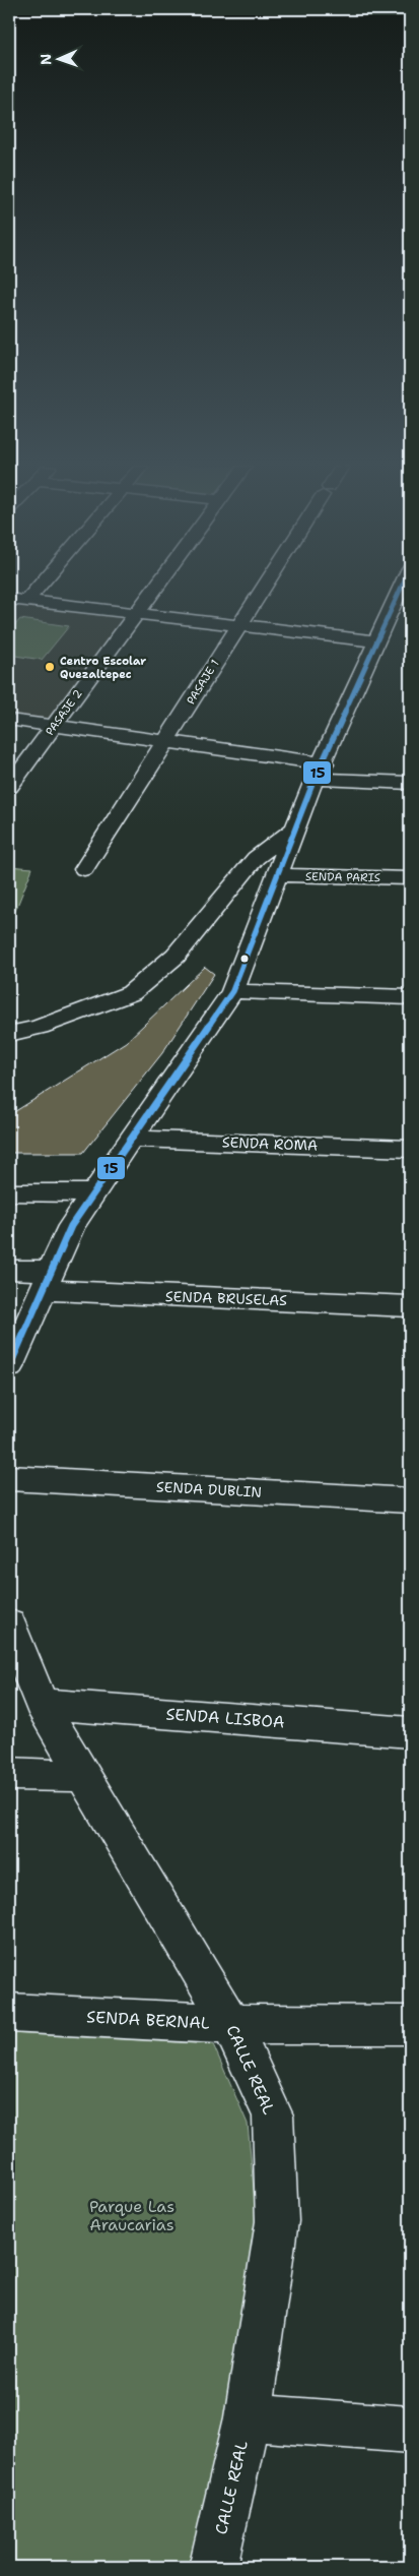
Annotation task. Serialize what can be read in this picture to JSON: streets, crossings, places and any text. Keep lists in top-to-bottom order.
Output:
{
  "streets": {
    "street": [
      "PASAJE 1",
      "PASAJE 2",
      "SENDA PARIS",
      "SENDA ROMA",
      "SENDA BRUSELAS",
      "SENDA DUBLIN",
      "SENDA LISBOA",
      "SENDA BERNAL",
      "CALLE REAL"
    ]
  },
  "crossings": [
    ["SENDA LISBOA", "CALLE REAL"],
    ["SENDA BERNAL", "CALLE REAL"]
  ],
  "parks": ["Parque Las Araucarias"],
  "places": ["Centro Escolar Quezaltepec"],
  "lines": ["transit line 15"],
  "north": "left"
}
